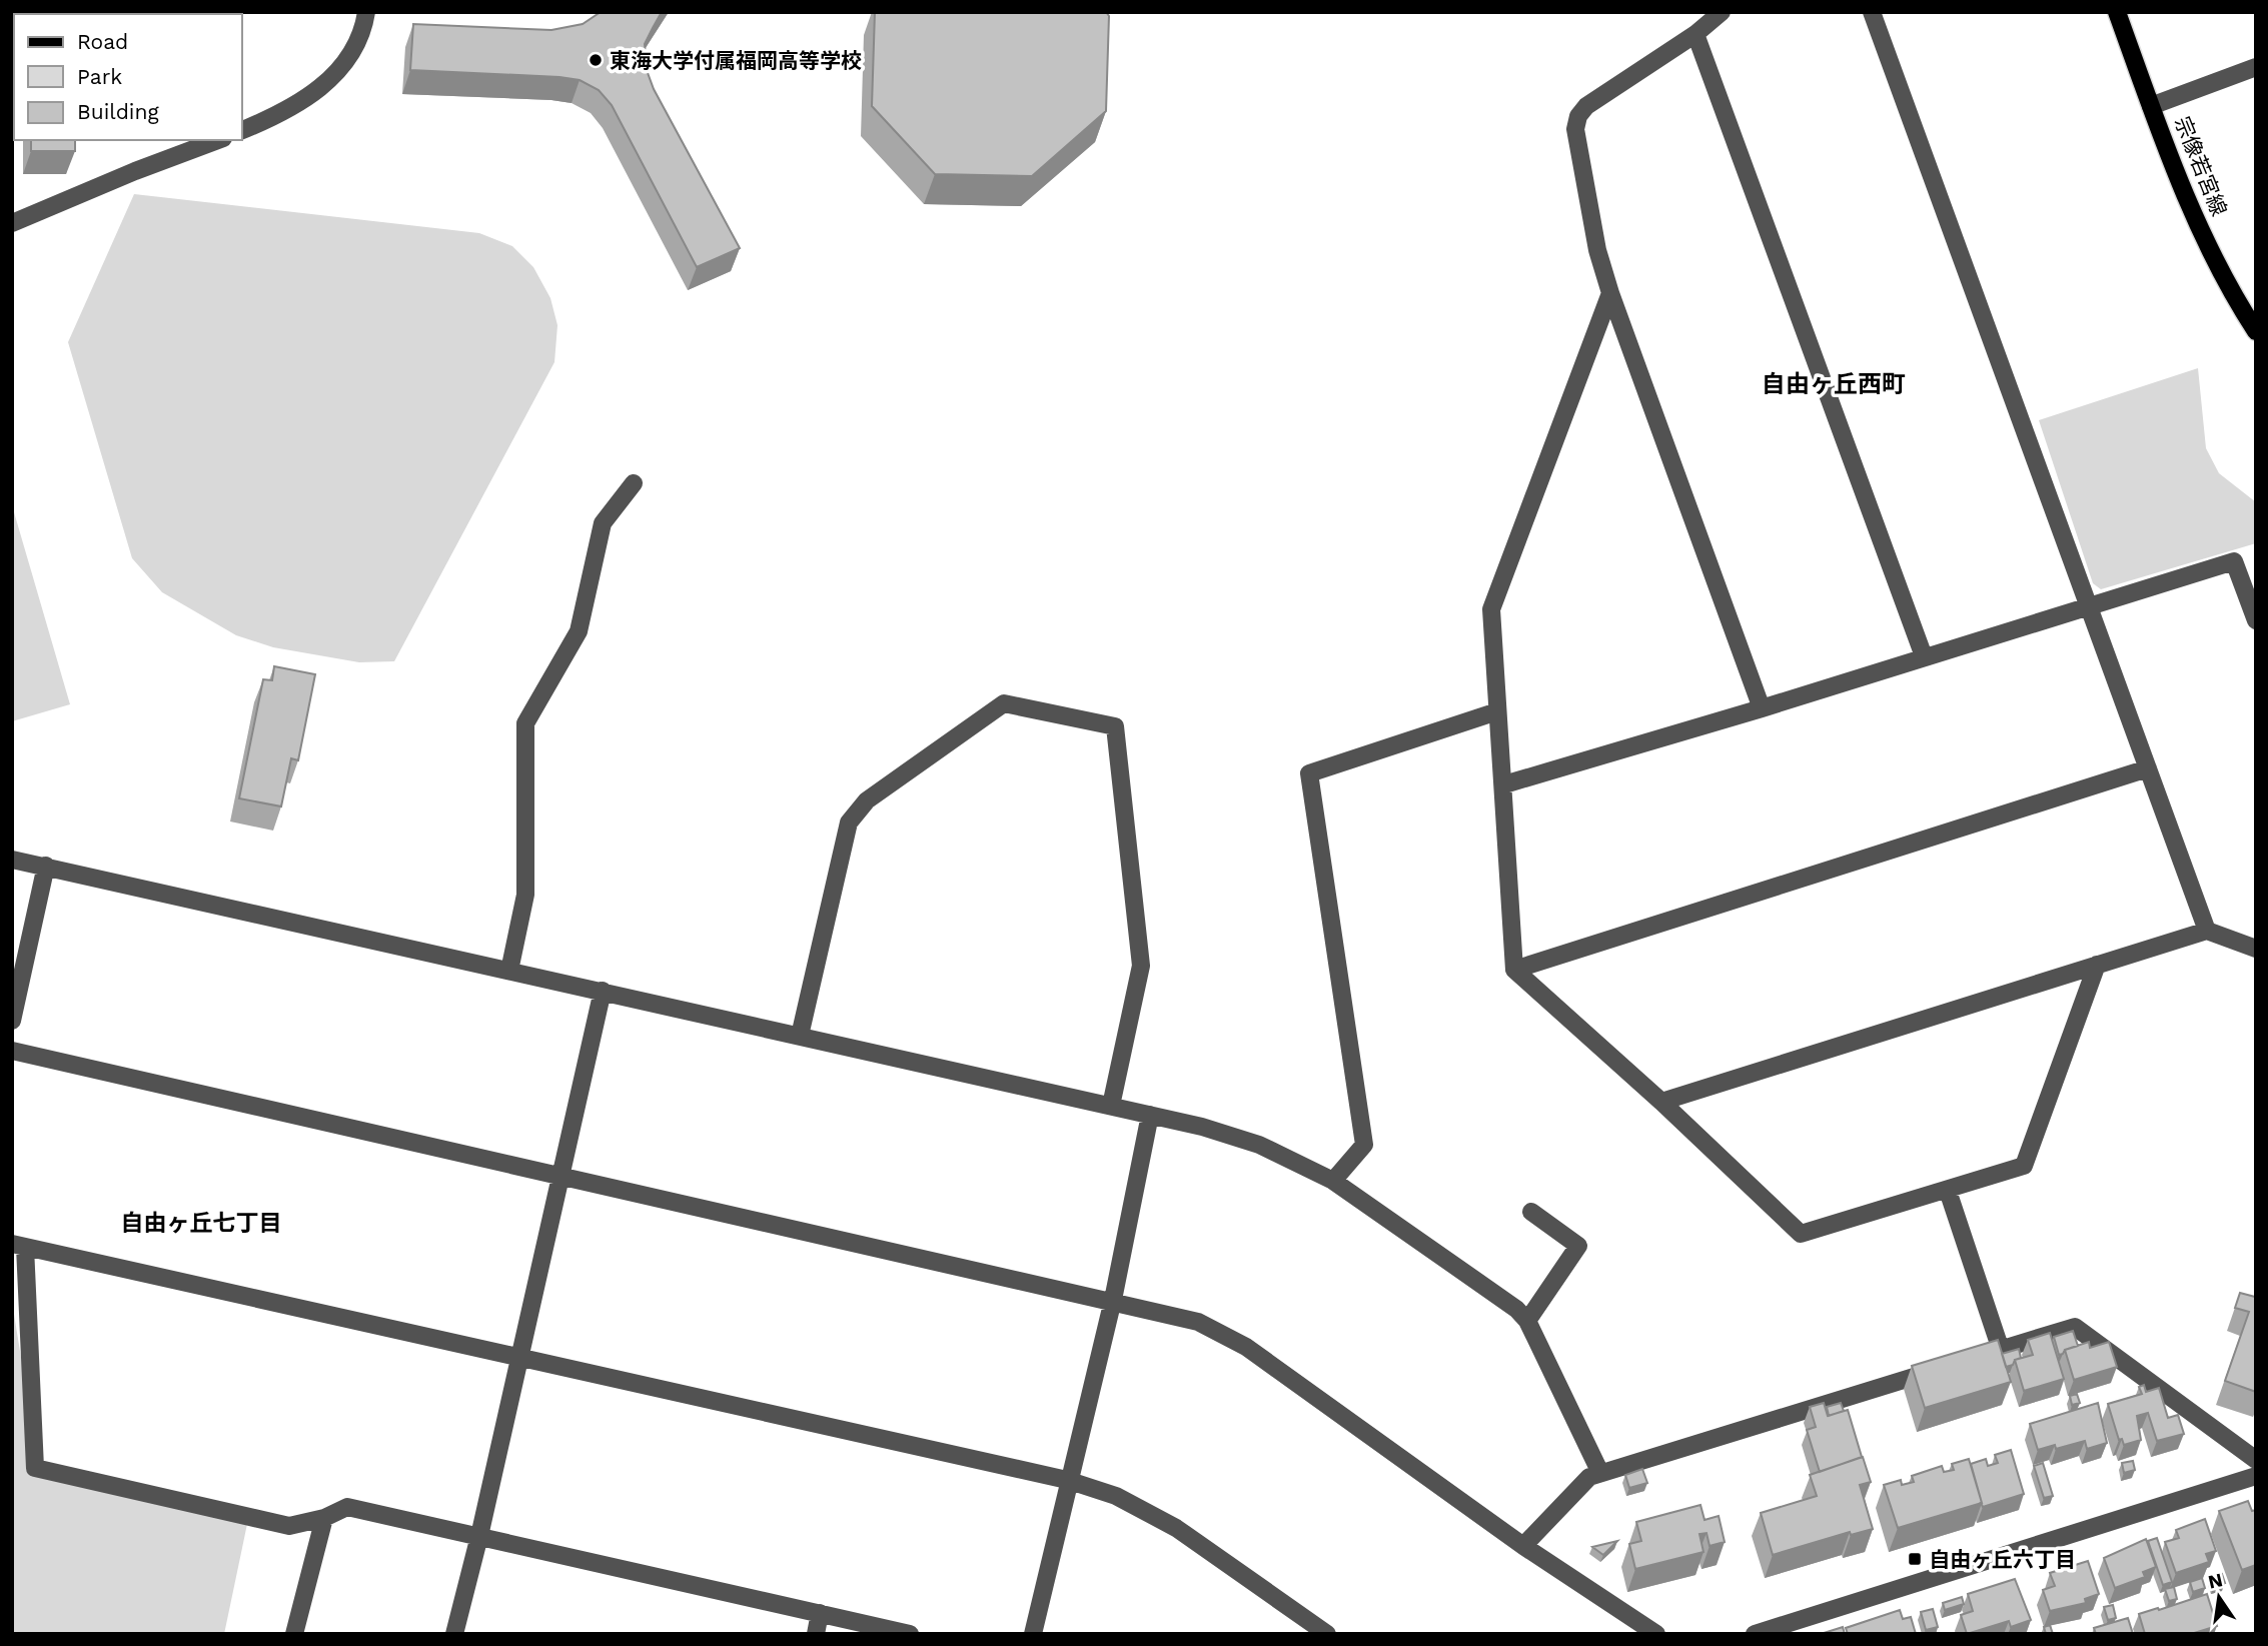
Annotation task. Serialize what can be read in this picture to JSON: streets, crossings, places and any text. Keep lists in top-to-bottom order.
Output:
{
  "streets": {
    "main road": ["宗像若宮線"]
  },
  "districts": ["自由ヶ丘西町", "自由ヶ丘七丁目"],
  "places": {
    "other": ["東海大学付属福岡高等学校"],
    "transit": ["自由ヶ丘六丁目"]
  },
  "legend": ["Road", "Park", "Building"],
  "north": "top"
}
